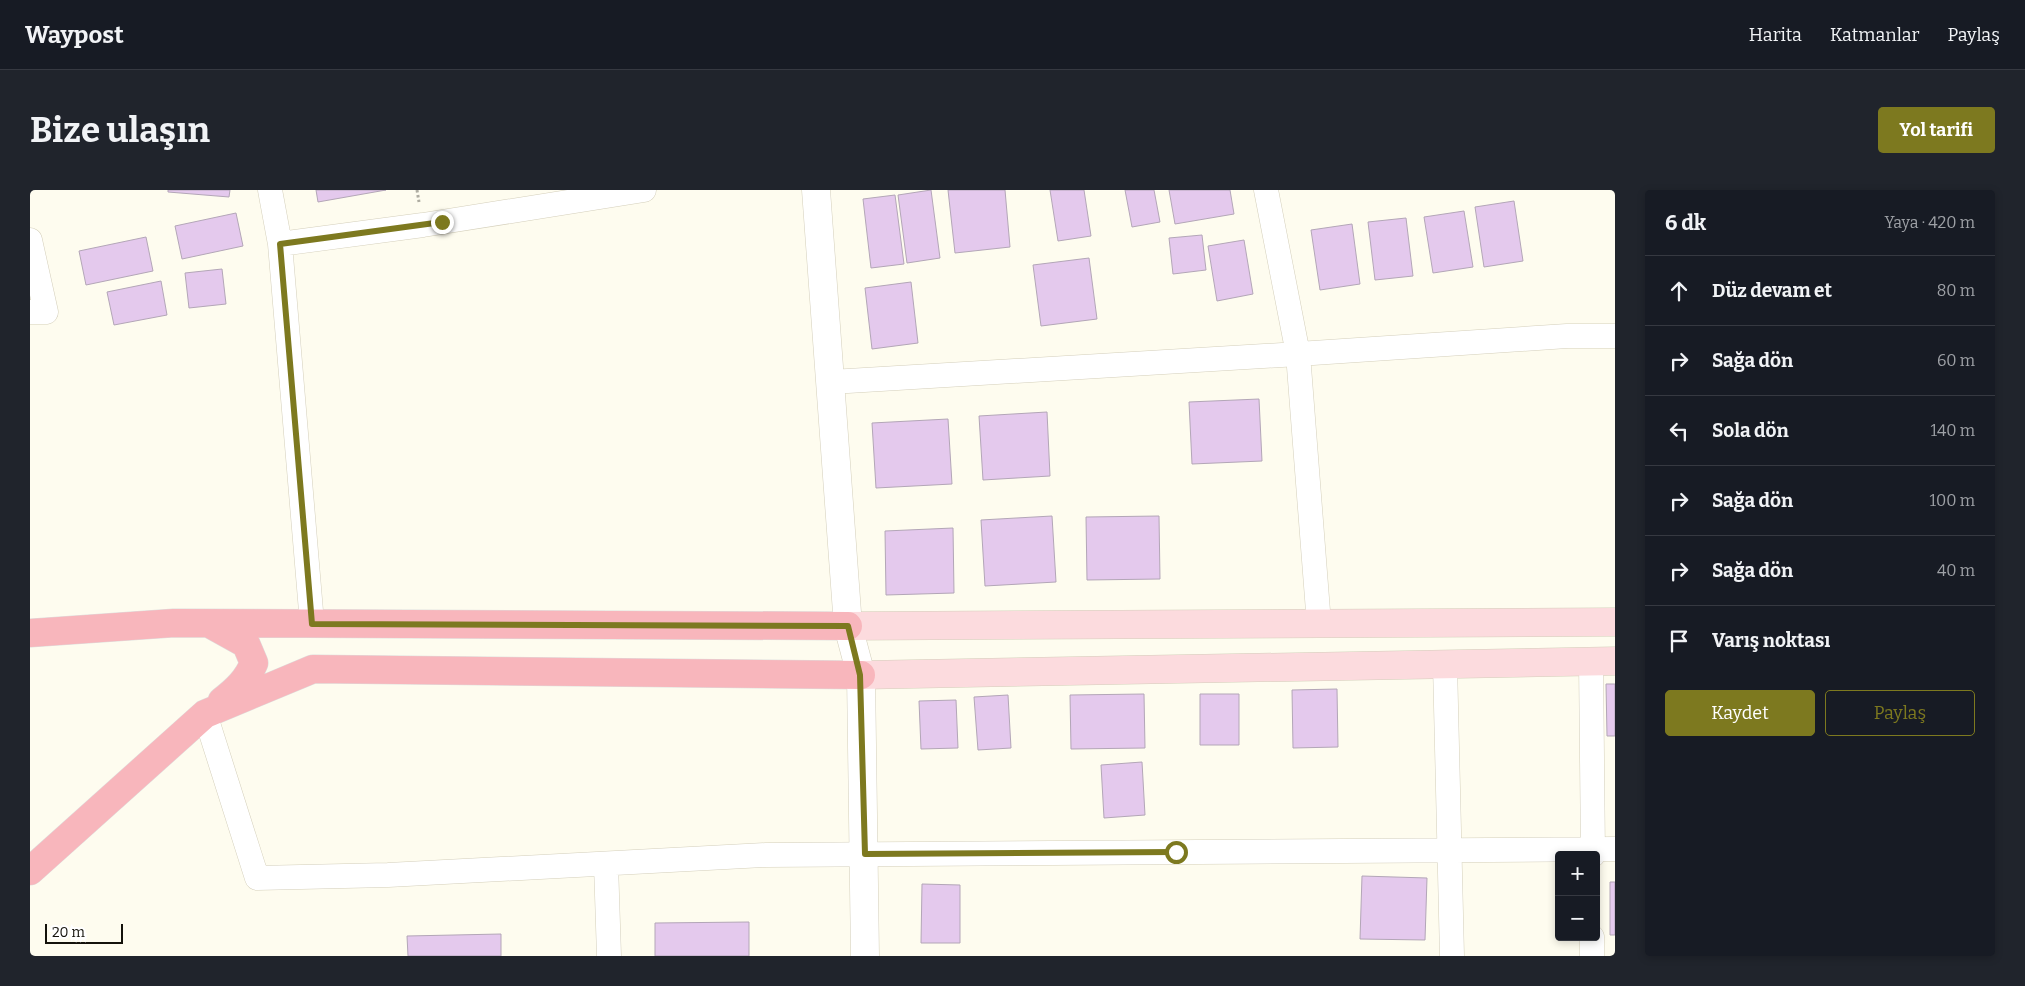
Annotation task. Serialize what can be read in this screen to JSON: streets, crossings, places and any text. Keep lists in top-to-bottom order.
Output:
{
  "scale_bar": "20 m",
  "page": {
    "header": "Waypost",
    "nav": ["Harita", "Katmanlar", "Paylaş"],
    "buttons": [
      "Yol tarifi",
      ["Kaydet", "Paylaş"]
    ],
    "title": "Bize ulaşın",
    "heading": ["6 dk", "Yaya · 420 m"],
    "list": [
      ["Düz devam et", "80 m"],
      ["Sağa dön", "60 m"],
      ["Sola dön", "140 m"],
      ["Sağa dön", "100 m"],
      ["Sağa dön", "40 m"],
      "Varış noktası"
    ],
    "map_buttons": ["+", "−"],
    "scale": "20 m"
  }
}
